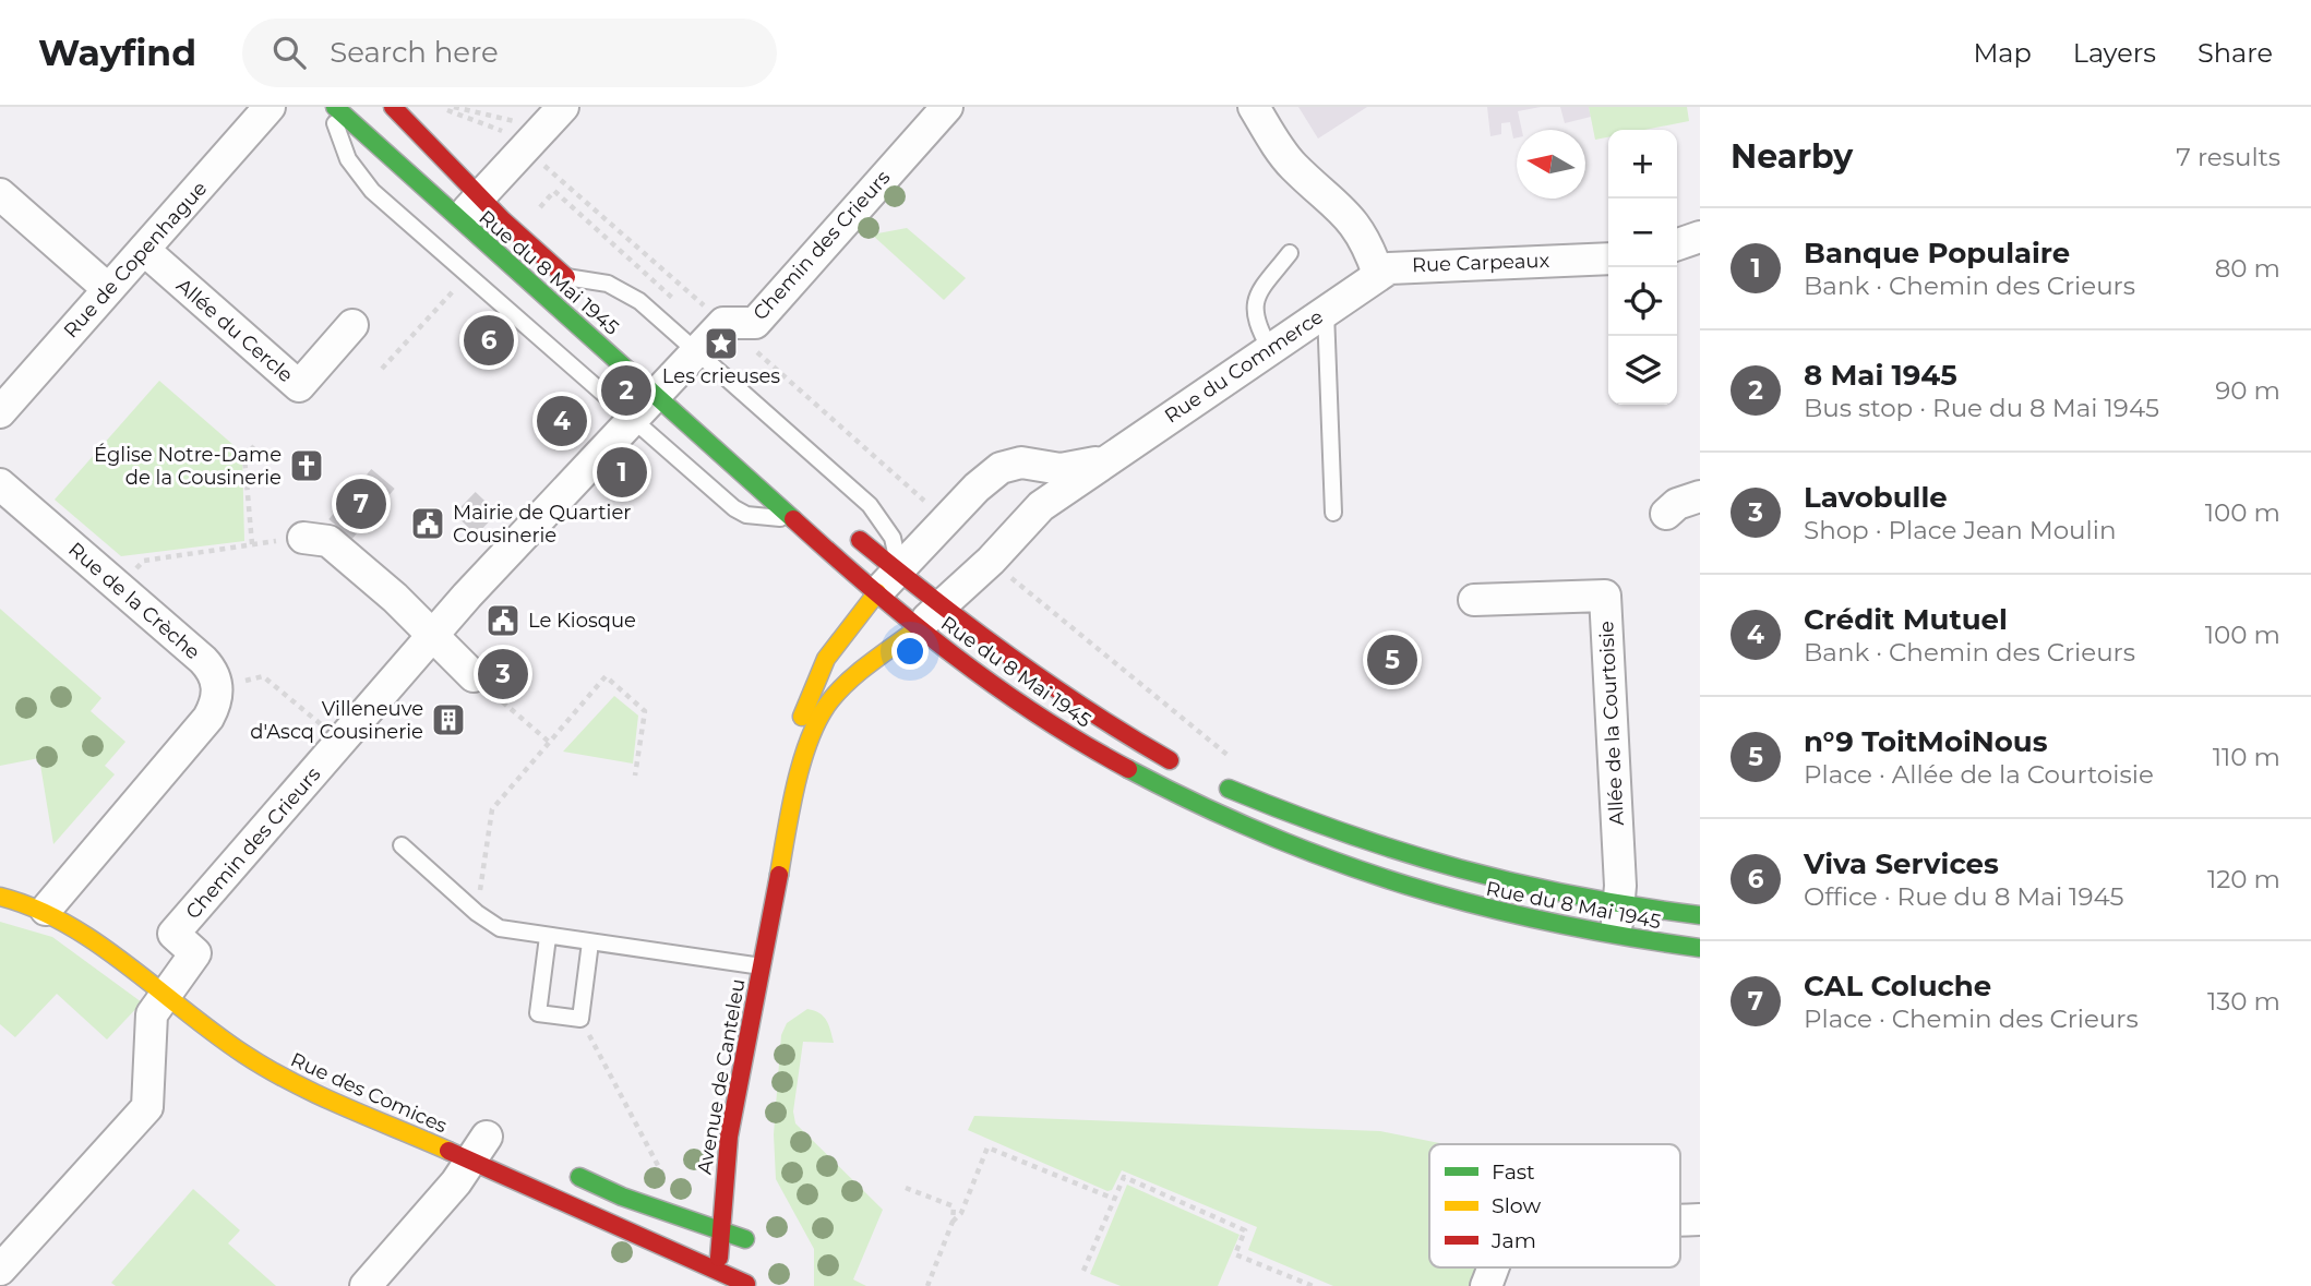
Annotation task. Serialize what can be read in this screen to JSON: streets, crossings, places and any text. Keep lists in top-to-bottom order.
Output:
{
  "streets": {
    "main road": ["Rue du 8 Mai 1945", "Avenue de Canteleu", "Rue des Comices"],
    "street": [
      "Chemin des Crieurs",
      "Rue de Copenhague",
      "Rue Carpeaux",
      "Allée du Cercle",
      "Rue du Commerce",
      "Rue de la Crèche",
      "Allée de la Courtoisie"
    ]
  },
  "crossings": [
    ["Chemin des Crieurs", "Rue du 8 Mai 1945"],
    ["Chemin des Crieurs", "Rue des Comices"],
    ["Rue de Copenhague", "Allée du Cercle"],
    ["Rue Carpeaux", "Rue du Commerce"],
    ["Rue du 8 Mai 1945", "Rue du Commerce"],
    ["Rue du 8 Mai 1945", "Allée de la Courtoisie"],
    ["Rue du 8 Mai 1945", "Avenue de Canteleu"],
    ["Rue du Commerce", "Avenue de Canteleu"],
    ["Avenue de Canteleu", "Rue des Comices"]
  ],
  "places": {
    "place": ["Les crieuses"],
    "church": ["Église Notre-Dame de la Cousinerie"],
    "public building": ["Mairie de Quartier Cousinerie", "Le Kiosque"],
    "building": ["Villeneuve d'Ascq Cousinerie"]
  },
  "legend": ["Fast", "Slow", "Jam"],
  "north": "left",
  "page": {
    "header": "Wayfind",
    "search": "Search here",
    "nav": ["Map", "Layers", "Share"],
    "heading": ["Nearby", "7 results"],
    "map_buttons": ["+", "−"],
    "list": [
      {
        "mark": "1",
        "name": "Banque Populaire",
        "note": "Bank · Chemin des Crieurs",
        "value": "80 m"
      },
      {
        "mark": "2",
        "name": "8 Mai 1945",
        "note": "Bus stop · Rue du 8 Mai 1945",
        "value": "90 m"
      },
      {
        "mark": "3",
        "name": "Lavobulle",
        "note": "Shop · Place Jean Moulin",
        "value": "100 m"
      },
      {
        "mark": "4",
        "name": "Crédit Mutuel",
        "note": "Bank · Chemin des Crieurs",
        "value": "100 m"
      },
      {
        "mark": "5",
        "name": "n°9 ToitMoiNous",
        "note": "Place · Allée de la Courtoisie",
        "value": "110 m"
      },
      {
        "mark": "6",
        "name": "Viva Services",
        "note": "Office · Rue du 8 Mai 1945",
        "value": "120 m"
      },
      {
        "mark": "7",
        "name": "CAL Coluche",
        "note": "Place · Chemin des Crieurs",
        "value": "130 m"
      }
    ],
    "pins": [
      "6",
      "2",
      "4",
      "1",
      "7",
      "5",
      "3"
    ]
  }
}
